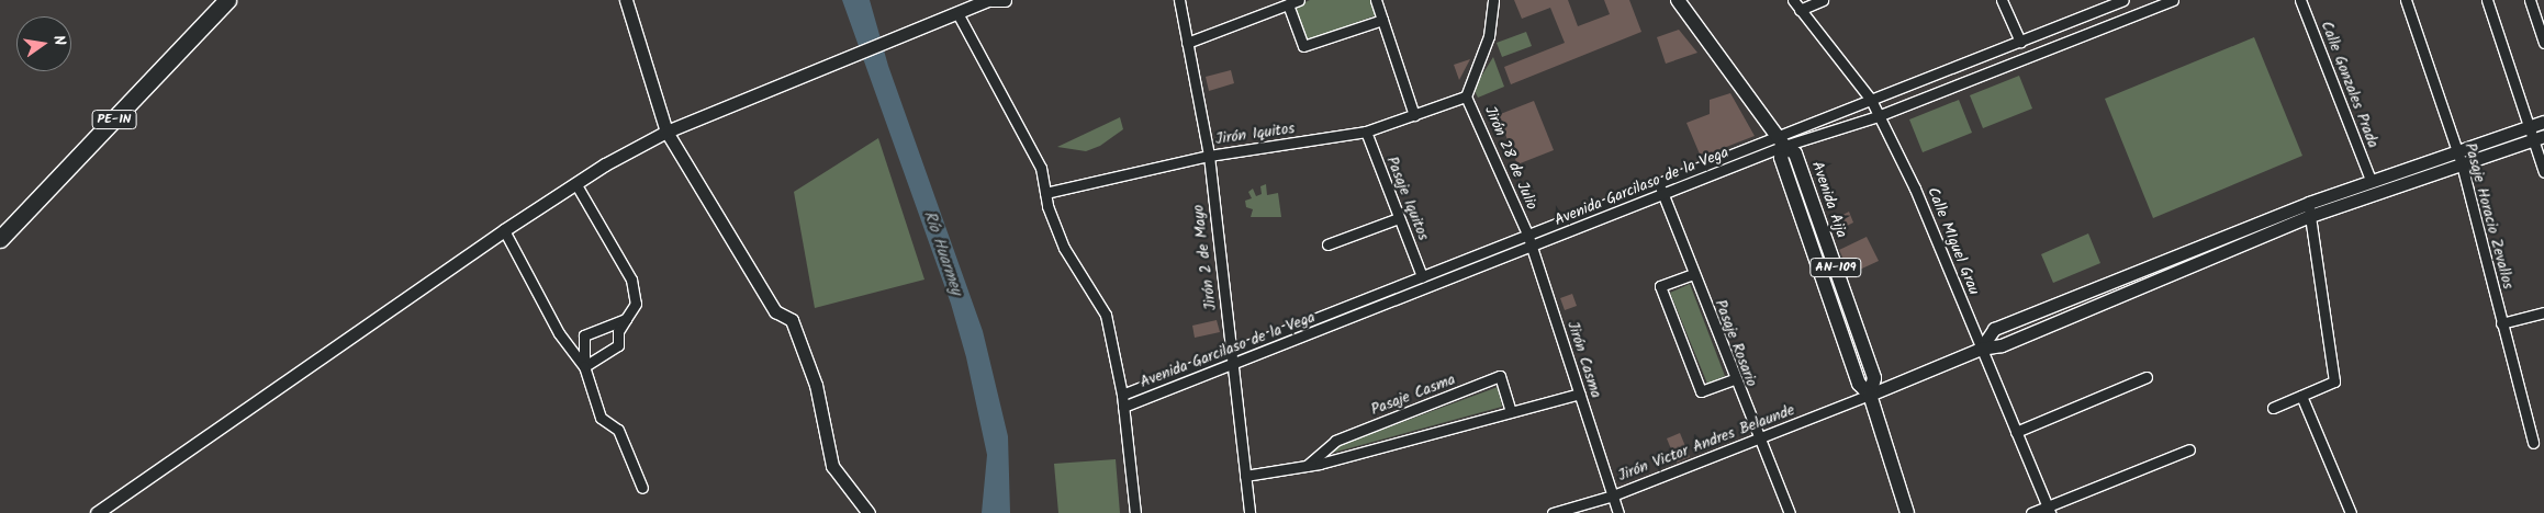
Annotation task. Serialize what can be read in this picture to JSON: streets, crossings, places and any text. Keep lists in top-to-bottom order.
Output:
{
  "streets": {
    "highway": ["PE-1N"],
    "main road": ["Avenida Aija", "AN-109"],
    "street": [
      "Calle Gonzales Prada",
      "Jirón Iquitos",
      "Jirón 28 de Julio",
      "Avenida Garcilaso de la Vega",
      "Pasaje Iquitos",
      "Pasaje Horacio Zevallos",
      "Calle MIguel Grau",
      "Jirón 2 de Mayo",
      "Pasaje Rosario",
      "Jirón Casma",
      "Pasaje Casma",
      "Jirón Victor Andres Belaunde"
    ]
  },
  "crossings": [
    ["Jirón Iquitos", "Jirón 28 de Julio"],
    ["Jirón Iquitos", "Pasaje Iquitos"],
    ["Jirón Iquitos", "Jirón 2 de Mayo"],
    ["Jirón 28 de Julio", "Avenida Garcilaso de la Vega"],
    ["Jirón 28 de Julio", "Jirón Casma"],
    ["Avenida Garcilaso de la Vega", "Pasaje Iquitos"],
    ["Avenida Garcilaso de la Vega", "Avenida Aija"],
    ["Avenida Garcilaso de la Vega", "Calle MIguel Grau"],
    ["Avenida Garcilaso de la Vega", "Jirón 2 de Mayo"],
    ["Avenida Garcilaso de la Vega", "Pasaje Rosario"],
    ["Avenida Garcilaso de la Vega", "Jirón Casma"],
    ["Avenida Aija", "Jirón Victor Andres Belaunde"],
    ["Pasaje Rosario", "Jirón Victor Andres Belaunde"],
    ["Jirón Casma", "Jirón Victor Andres Belaunde"]
  ],
  "water": ["Río Huarmey"],
  "north": "right"
}
